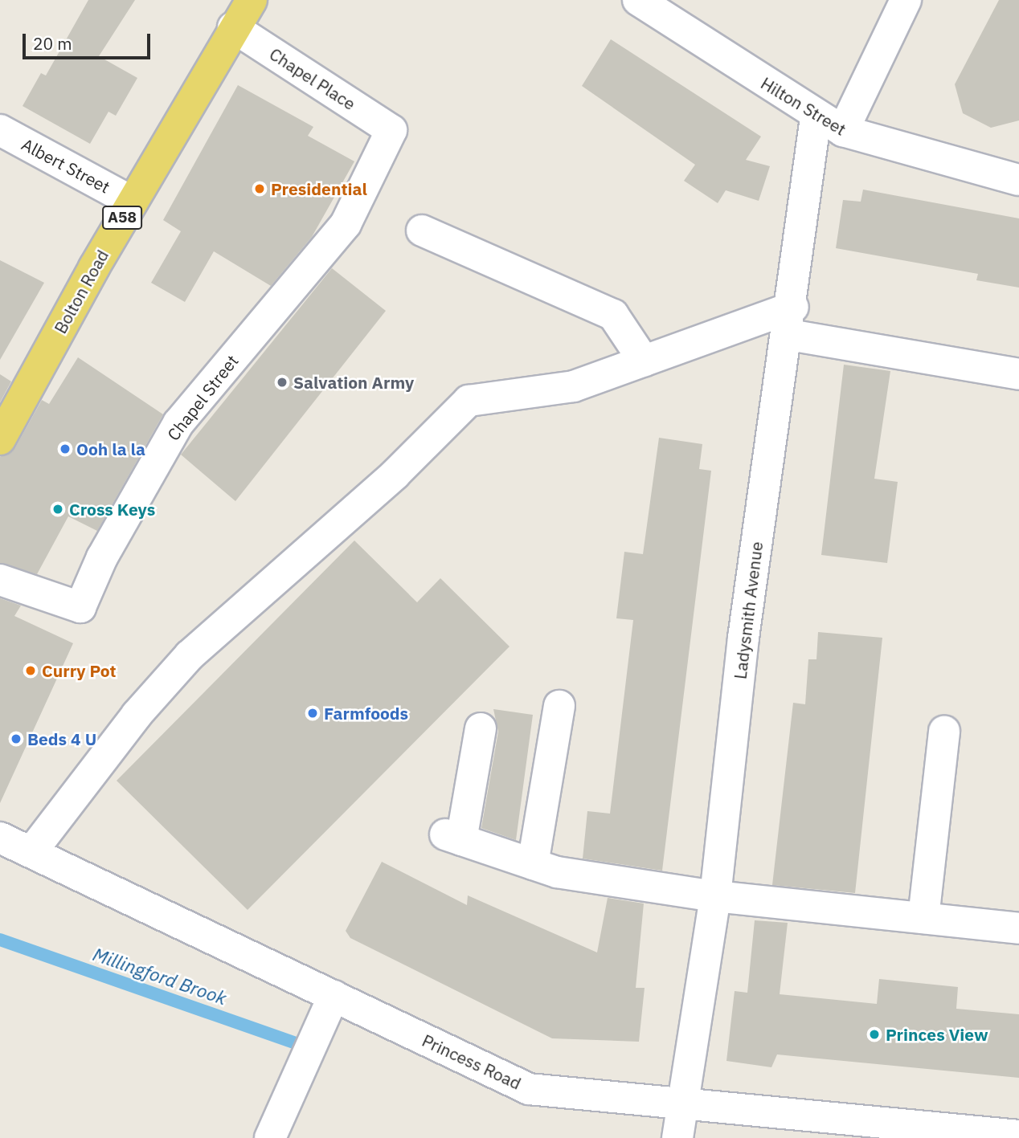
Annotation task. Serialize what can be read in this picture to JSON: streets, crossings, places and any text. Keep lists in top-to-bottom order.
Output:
{
  "streets": {
    "main road": ["A58", "Bolton Road"],
    "street": [
      "Chapel Place",
      "Hilton Street",
      "Albert Street",
      "Chapel Street",
      "Ladysmith Avenue",
      "Princess Road"
    ]
  },
  "crossings": [
    ["Chapel Place", "Bolton Road"],
    ["Chapel Place", "Chapel Street"],
    ["Hilton Street", "Ladysmith Avenue"],
    ["Albert Street", "Bolton Road"],
    ["Ladysmith Avenue", "Princess Road"]
  ],
  "water": ["Millingford Brook"],
  "places": [
    "Presidential",
    "Salvation Army",
    "Ooh la la",
    "Cross Keys",
    "Curry Pot",
    "Farmfoods",
    "Beds 4 U",
    "Princes View"
  ],
  "scale_bar": "20 m"
}
